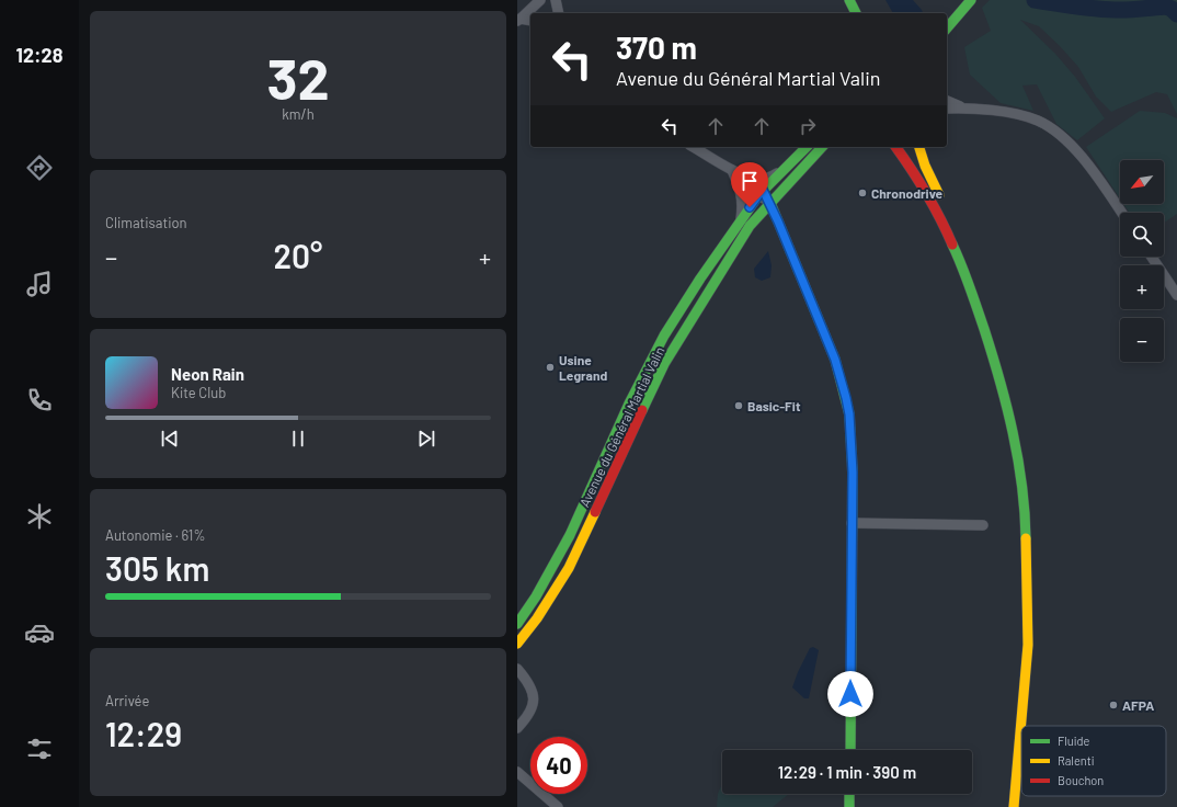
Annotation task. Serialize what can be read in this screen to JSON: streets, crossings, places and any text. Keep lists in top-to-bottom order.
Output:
{
  "streets": {
    "main road": ["Avenue du Général Martial Valin"]
  },
  "places": [
    "Chronodrive",
    "Usine Legrand",
    "Basic-Fit",
    "AFPA"
  ],
  "legend": ["Fluide", "Ralenti", "Bouchon"],
  "north": "bottom left",
  "page": {
    "tabs": "12:28",
    "tile": [
      ["32", "km/h"],
      "Climatisation",
      ["Autonomie · 61%", "305 km"],
      ["Arrivée", "12:29"]
    ],
    "turn": ["370 m", "Avenue du Général Martial Valin"],
    "map_buttons": ["+", "−"],
    "heat": ["−", "20°", "+"],
    "song": ["Neon Rain", "Kite Club"],
    "limit": "40",
    "trip": "12:29 · 1 min · 390 m"
  }
}
